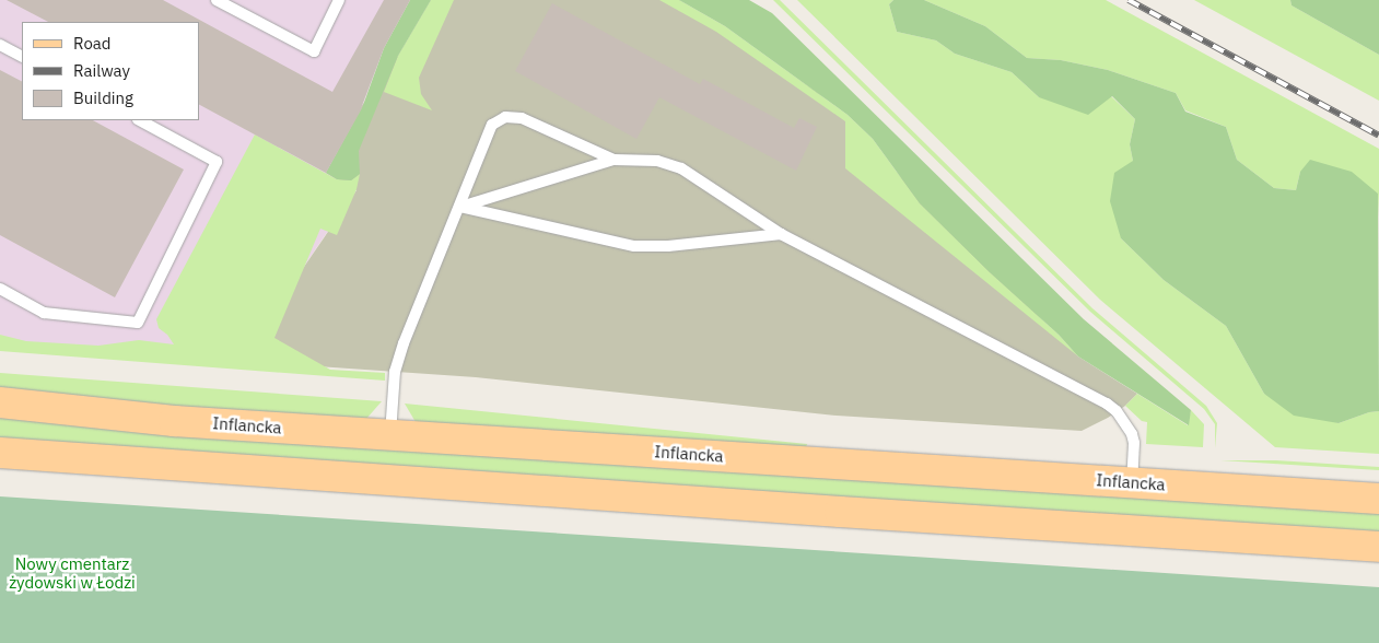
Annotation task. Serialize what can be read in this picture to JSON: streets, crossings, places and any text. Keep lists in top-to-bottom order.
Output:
{
  "streets": {
    "main road": ["Inflancka"]
  },
  "parks": ["Nowy cmentarz żydowski w Łodzi"],
  "legend": ["Road", "Railway", "Building"]
}
